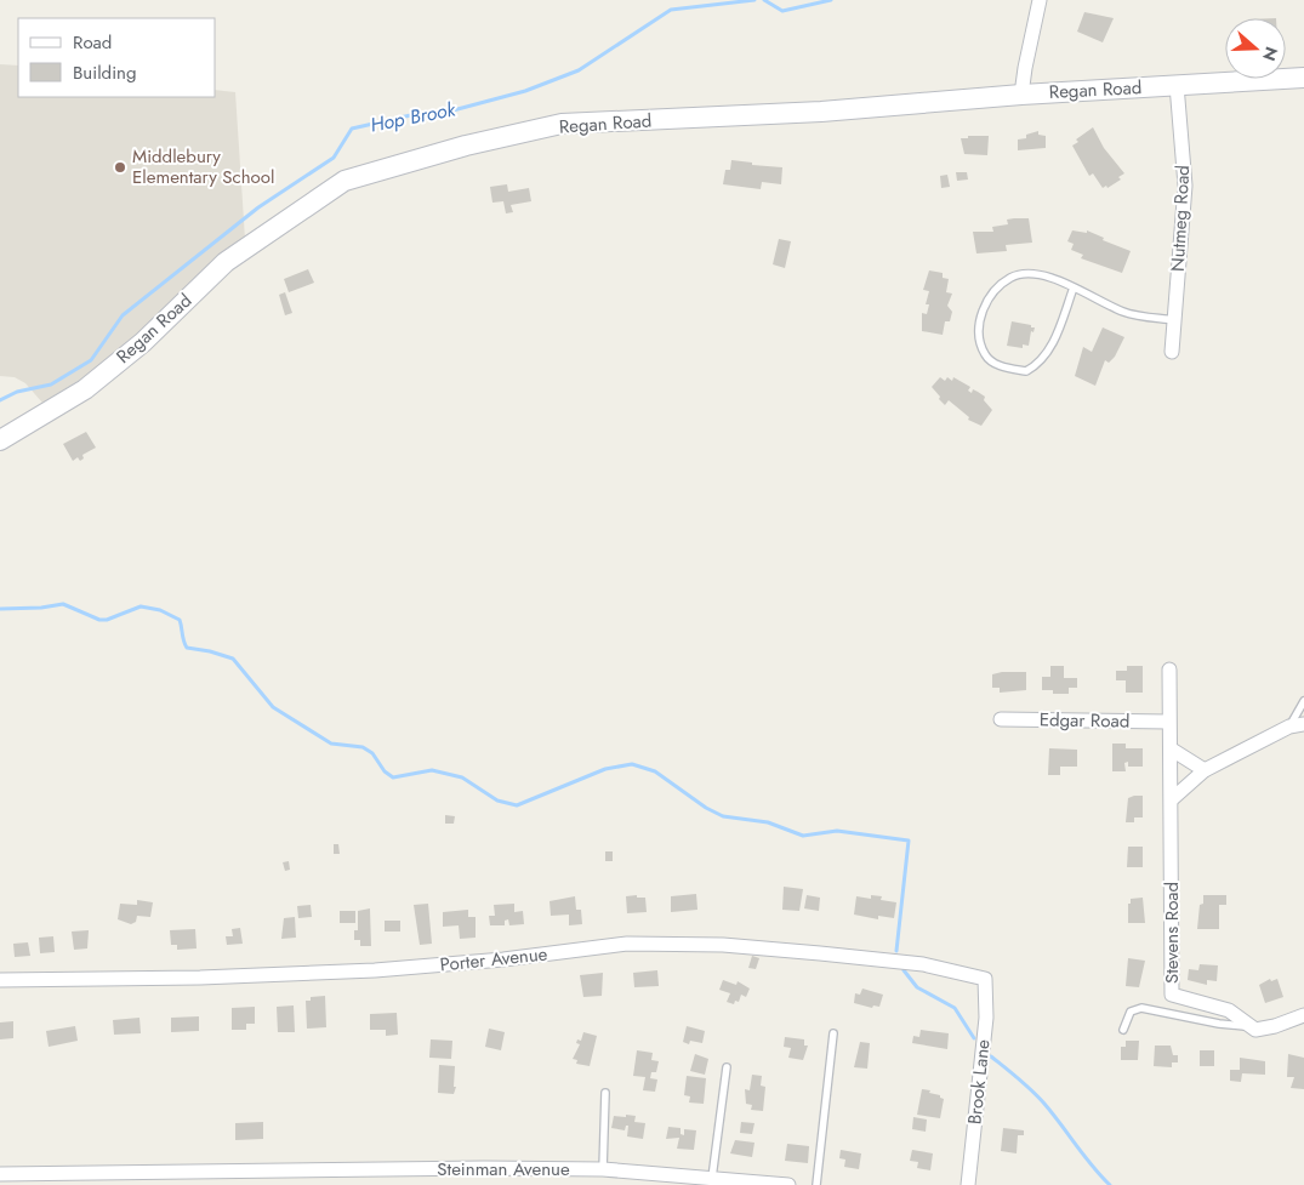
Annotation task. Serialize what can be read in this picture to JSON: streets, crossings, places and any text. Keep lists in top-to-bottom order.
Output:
{
  "streets": {
    "street": [
      "Regan Road",
      "Nutmeg Road",
      "Edgar Road",
      "Stevens Road",
      "Porter Avenue",
      "Brook Lane",
      "Steinman Avenue"
    ]
  },
  "crossings": [
    ["Regan Road", "Nutmeg Road"],
    ["Edgar Road", "Stevens Road"],
    ["Porter Avenue", "Brook Lane"]
  ],
  "water": ["Hop Brook"],
  "places": ["Middlebury Elementary School"],
  "legend": ["Road", "Building"],
  "north": "right"
}
